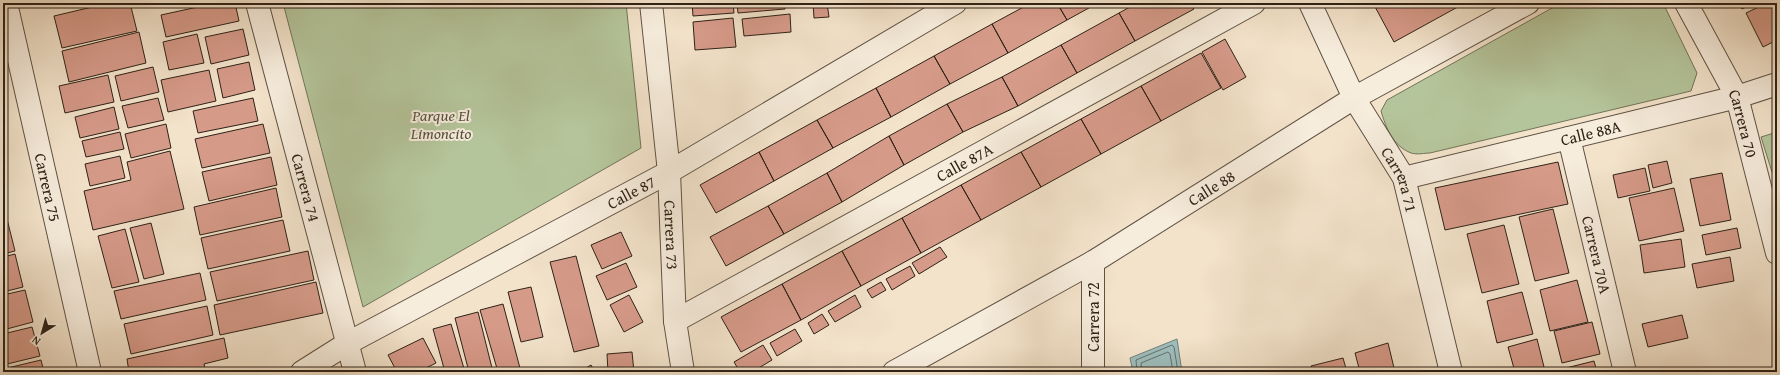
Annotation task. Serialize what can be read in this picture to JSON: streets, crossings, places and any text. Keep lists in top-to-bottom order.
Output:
{
  "streets": {
    "street": [
      "Carrera 70",
      "Calle 88A",
      "Calle 87A",
      "Carrera 71",
      "Carrera 74",
      "Carrera 75",
      "Calle 88",
      "Calle 87",
      "Carrera 73",
      "Carrera 70A",
      "Carrera 72"
    ]
  },
  "crossings": [
    ["Carrera 70", "Calle 88A"],
    ["Calle 88A", "Carrera 71"],
    ["Calle 88A", "Carrera 70A"],
    ["Calle 87A", "Carrera 73"],
    ["Carrera 71", "Calle 88"],
    ["Carrera 74", "Calle 87"],
    ["Calle 88", "Carrera 72"],
    ["Calle 87", "Carrera 73"]
  ],
  "parks": ["Parque El Limoncito"],
  "north": "bottom left"
}
